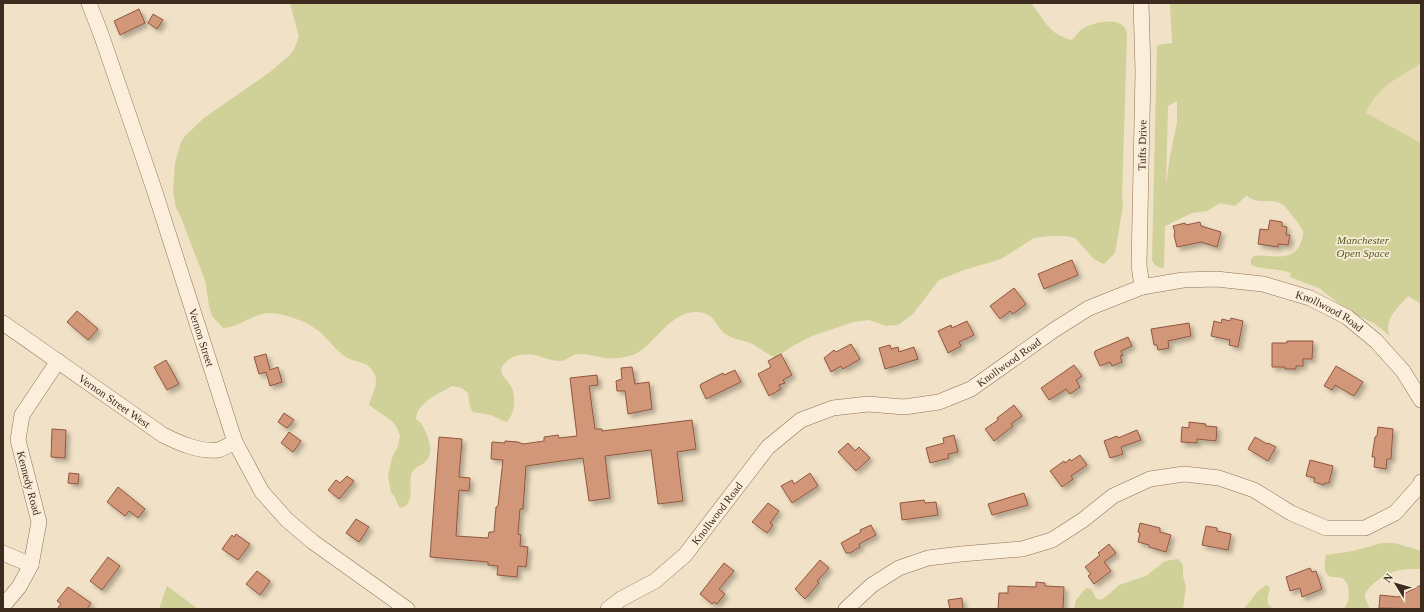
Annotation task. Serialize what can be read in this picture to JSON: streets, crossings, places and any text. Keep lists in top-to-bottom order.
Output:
{
  "streets": {
    "street": [
      "Tufts Drive",
      "Knollwood Road",
      "Vernon Street",
      "Vernon Street West",
      "Kennedy Road"
    ]
  },
  "crossings": [
    ["Tufts Drive", "Knollwood Road"],
    ["Vernon Street", "Vernon Street West"],
    ["Vernon Street West", "Kennedy Road"]
  ],
  "parks": ["Manchester Open Space"],
  "north": "top left"
}
